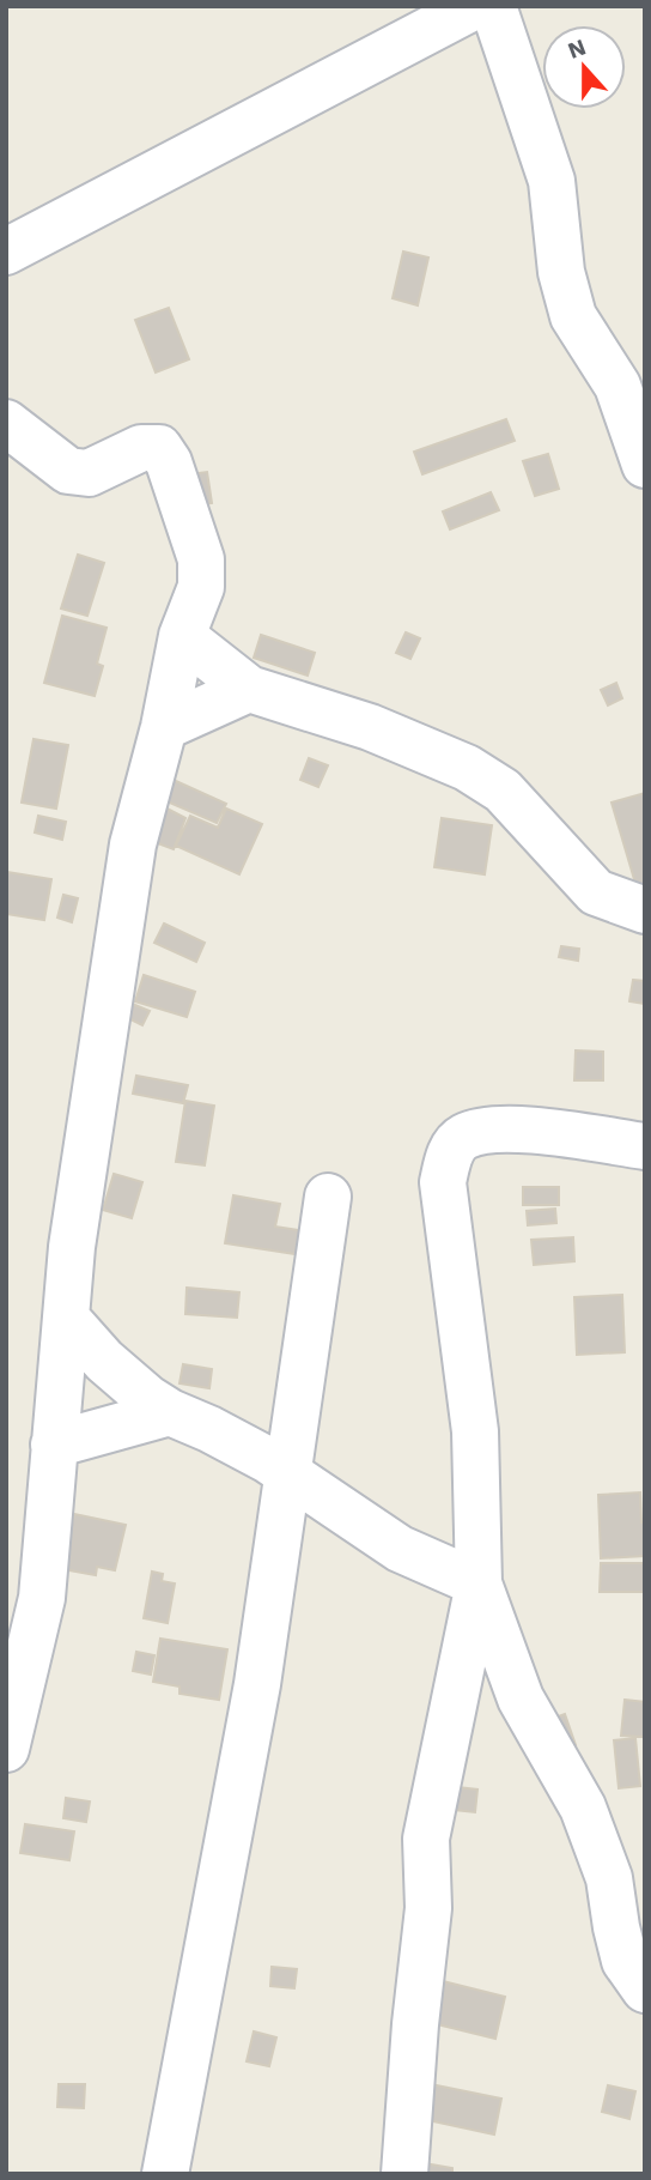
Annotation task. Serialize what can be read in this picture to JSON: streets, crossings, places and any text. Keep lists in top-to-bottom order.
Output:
{
  "north": "top"
}
